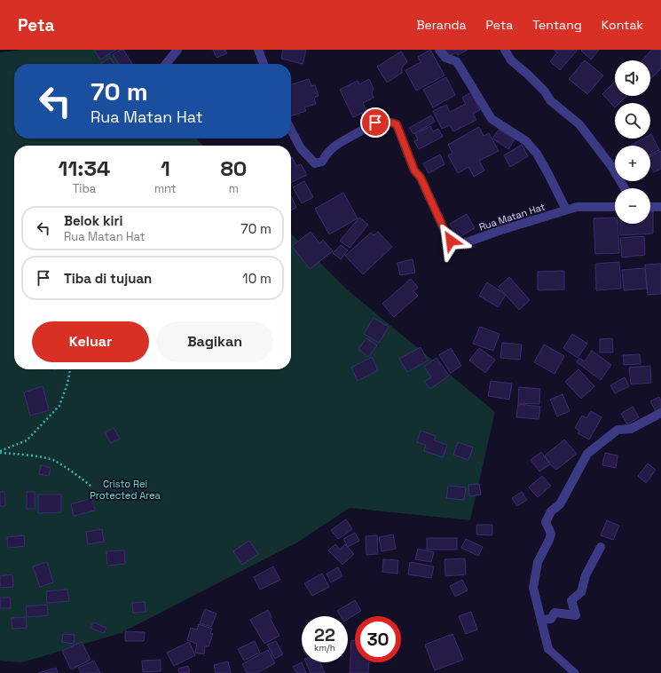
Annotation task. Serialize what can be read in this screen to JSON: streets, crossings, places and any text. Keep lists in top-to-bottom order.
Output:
{
  "streets": {
    "street": ["Rua Matan Hat"]
  },
  "parks": ["Cristo Rei Protected Area"],
  "page": {
    "header": "Peta",
    "nav": [
      "Beranda",
      "Peta",
      "Tentang",
      "Kontak"
    ],
    "map_buttons": ["+", "−"],
    "turn": ["70 m", "Rua Matan Hat"],
    "eta": [
      "11:34",
      "Tiba",
      "1",
      "mnt",
      "80",
      "m"
    ],
    "list": [
      {
        "name": "Belok kiri",
        "note": "Rua Matan Hat",
        "value": "70 m"
      },
      {
        "name": "Tiba di tujuan",
        "value": "10 m"
      }
    ],
    "buttons": ["Keluar", "Bagikan"],
    "speed": "22 km/h",
    "limit": "30"
  }
}
